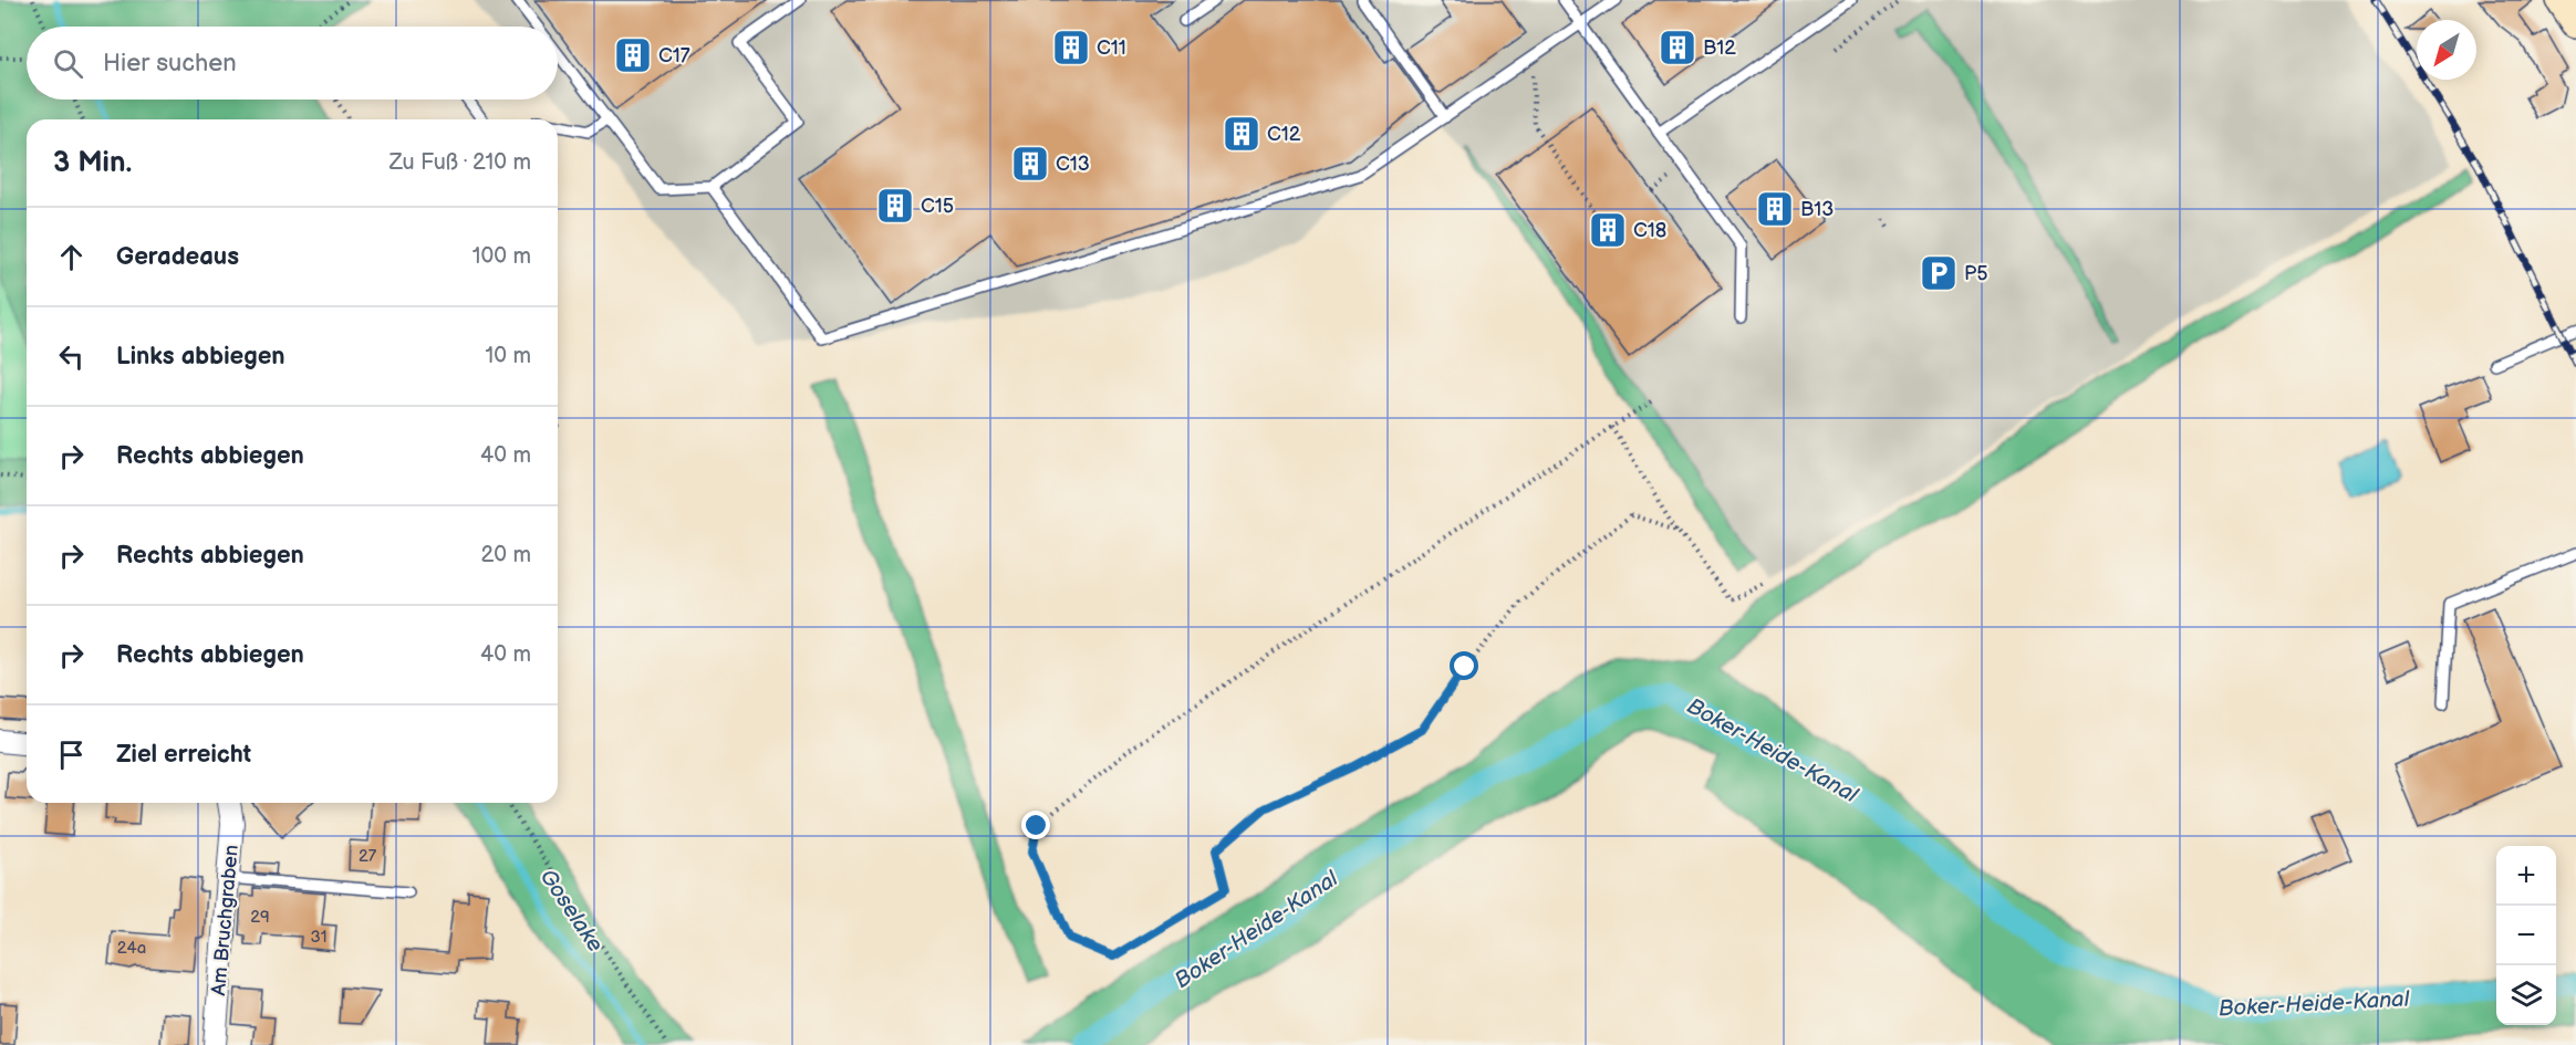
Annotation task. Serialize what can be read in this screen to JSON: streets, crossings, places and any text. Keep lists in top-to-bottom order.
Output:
{
  "streets": {
    "street": ["Am Bruchgraben"]
  },
  "water": ["Boker-Heide-Kanal", "Goselake"],
  "places": {
    "building": [
      "C11",
      "B12",
      "C17",
      "C12",
      "C13",
      "C15",
      "B13",
      "C18"
    ],
    "parking": ["P5"]
  },
  "house_numbers": [
    "27",
    "29",
    "31",
    "24a"
  ],
  "north": "bottom left",
  "page": {
    "search": "Hier suchen",
    "heading": ["3 Min.", "Zu Fuß · 210 m"],
    "list": [
      ["Geradeaus", "100 m"],
      ["Links abbiegen", "10 m"],
      ["Rechts abbiegen", "40 m"],
      ["Rechts abbiegen", "20 m"],
      ["Rechts abbiegen", "40 m"],
      "Ziel erreicht"
    ],
    "map_buttons": ["+", "−"]
  }
}
